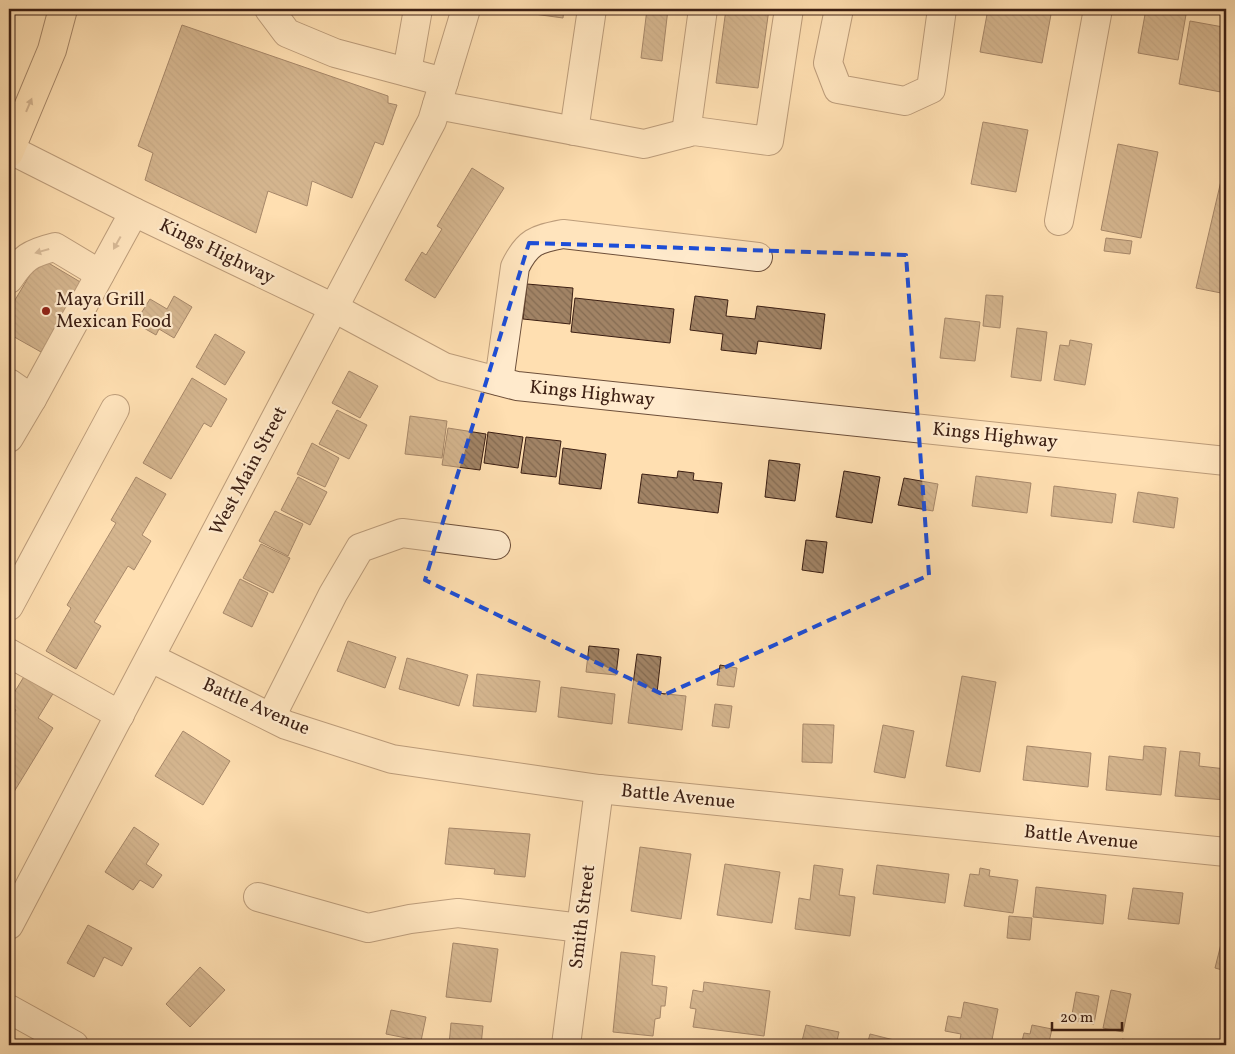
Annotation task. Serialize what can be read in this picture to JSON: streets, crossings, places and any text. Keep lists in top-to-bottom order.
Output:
{
  "streets": {
    "street": [
      "Kings Highway",
      "West Main Street",
      "Battle Avenue",
      "Smith Street"
    ]
  },
  "crossings": [
    ["Kings Highway", "West Main Street"],
    ["West Main Street", "Battle Avenue"],
    ["Battle Avenue", "Smith Street"]
  ],
  "places": ["Maya Grill Mexican Food"],
  "scale_bar": "20 m"
}
